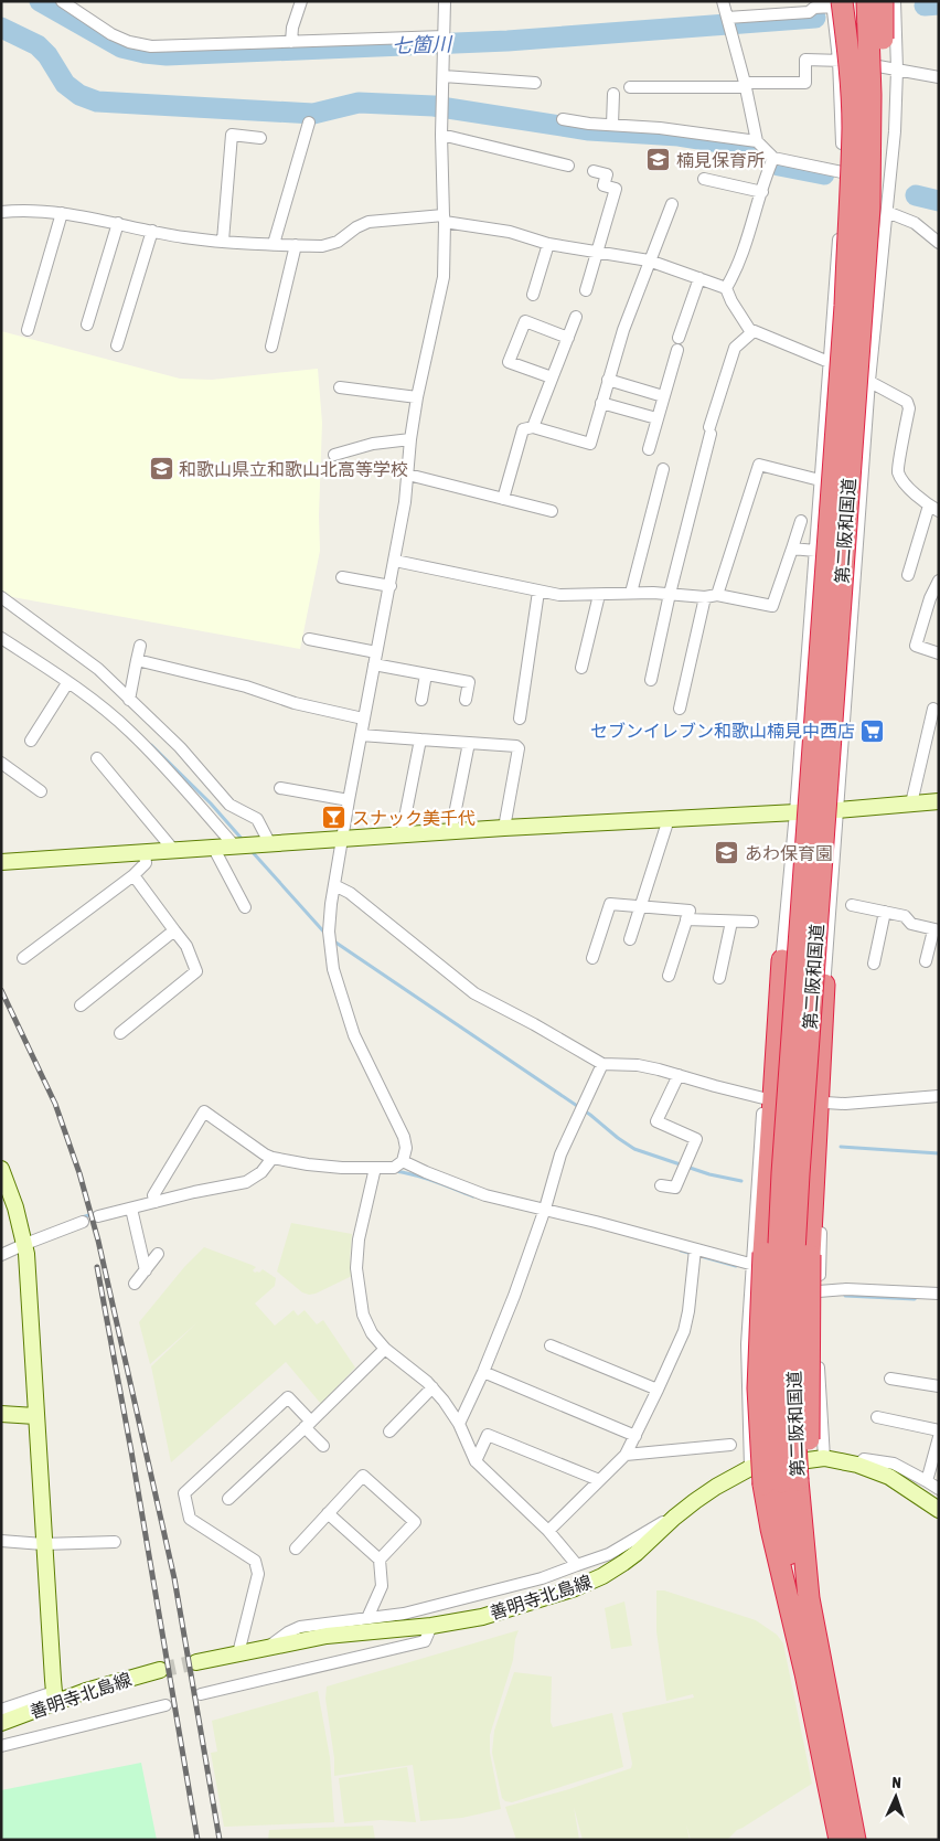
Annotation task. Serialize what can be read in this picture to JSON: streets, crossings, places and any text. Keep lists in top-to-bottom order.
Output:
{
  "streets": {
    "highway": ["第二阪和国道"],
    "street": ["善明寺北島線"]
  },
  "water": ["七箇川"],
  "places": {
    "school or university": ["楠見保育所", "和歌山県立和歌山北高等学校", "あわ保育園"],
    "supermarket": ["セブンイレブン和歌山楠見中西店"],
    "bar": ["スナック美千代"]
  },
  "north": "top"
}
